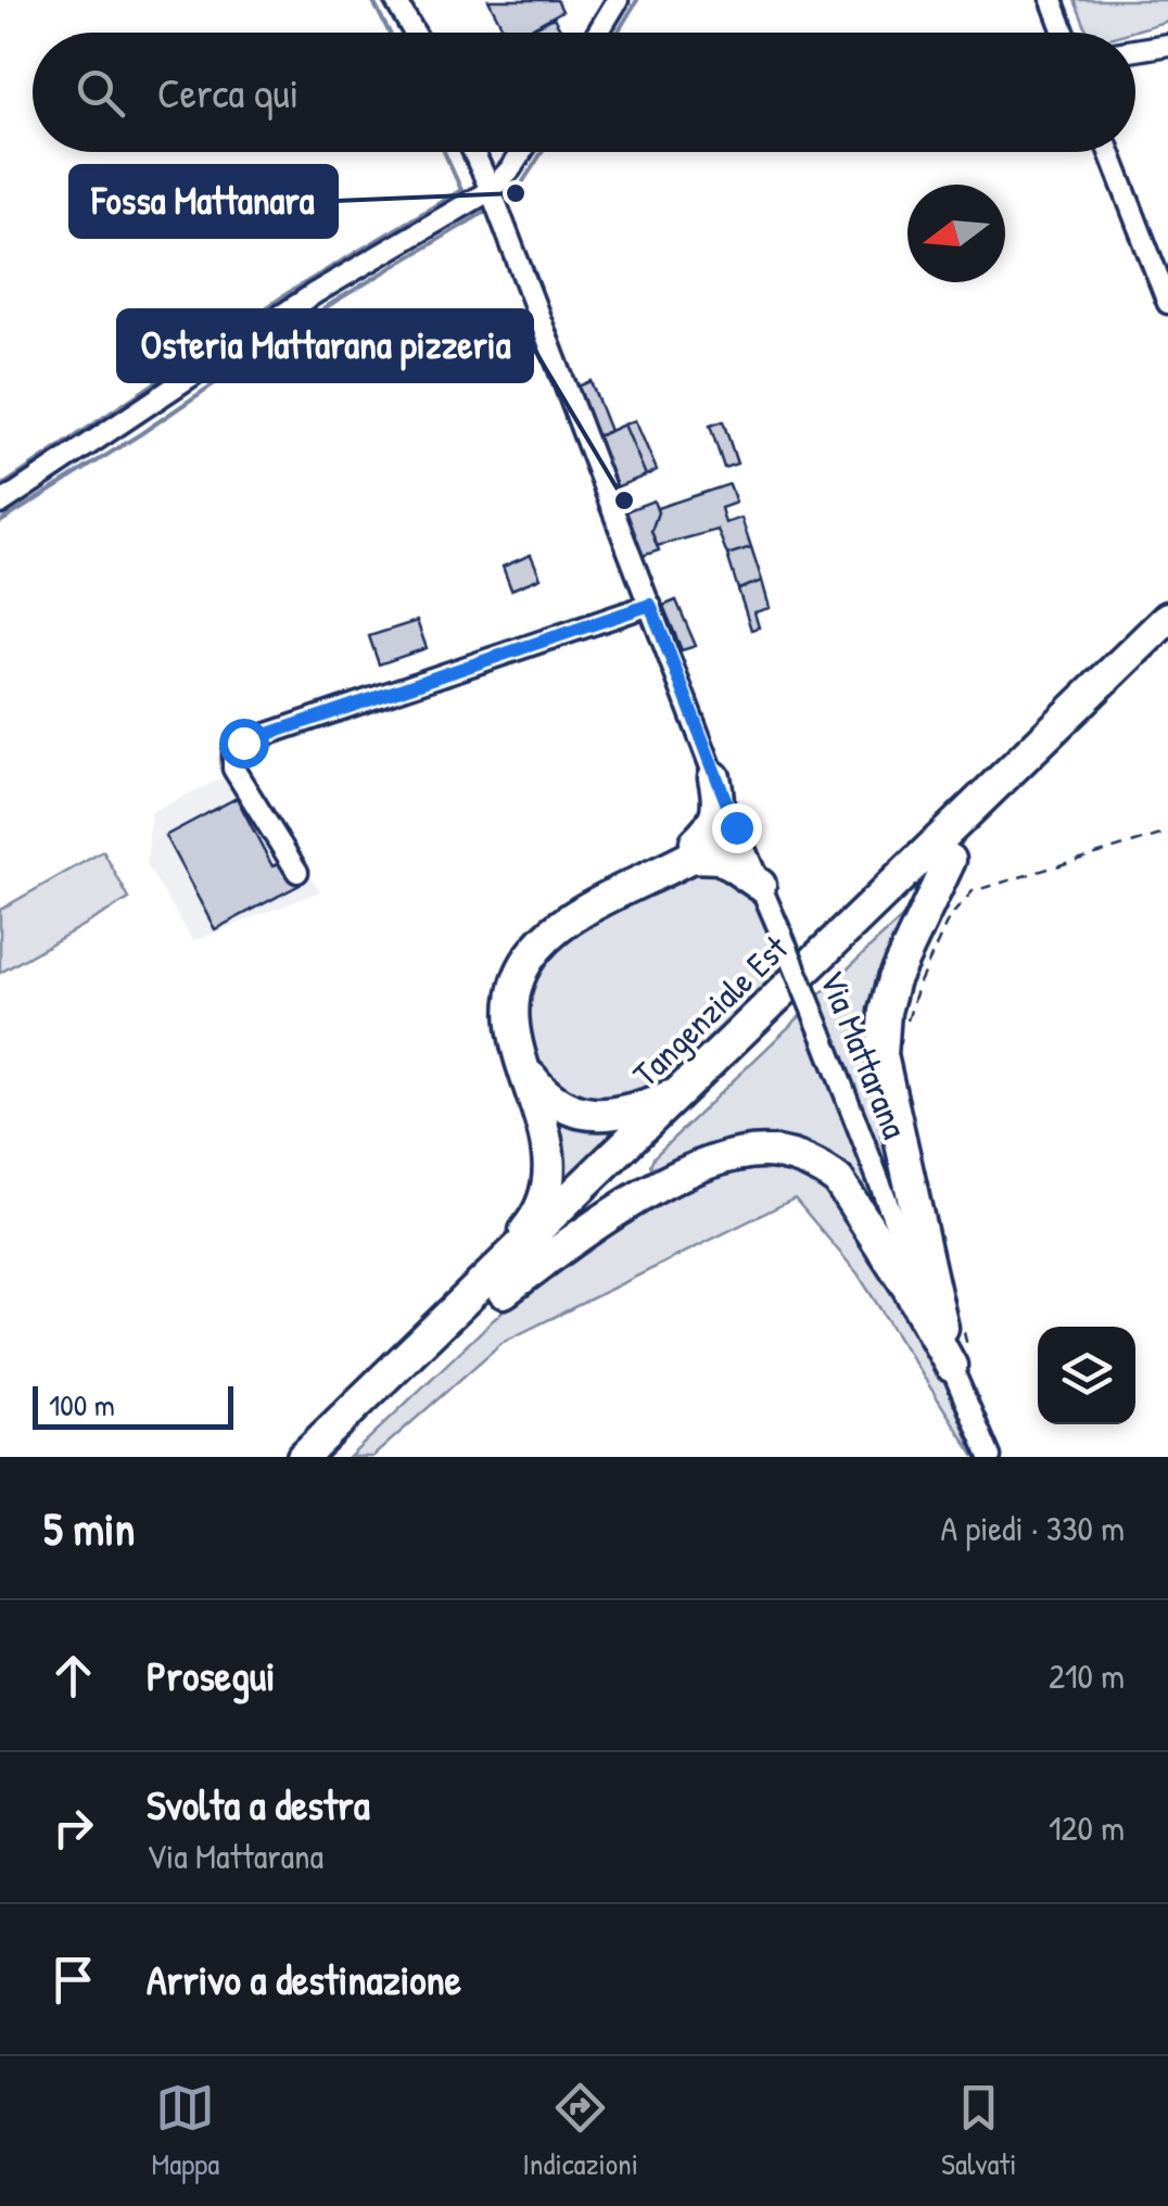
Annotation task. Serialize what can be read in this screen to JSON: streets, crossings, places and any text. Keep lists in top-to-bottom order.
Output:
{
  "streets": {
    "highway": ["Tangenziale Est"],
    "street": ["Via Mattarana"]
  },
  "places": ["Fossa Mattanara", "Osteria Mattarana pizzeria"],
  "scale_bar": "100 m",
  "north": "left",
  "page": {
    "search": "Cerca qui",
    "scale": "100 m",
    "heading": ["5 min", "A piedi · 330 m"],
    "list": [
      ["Prosegui", "210 m"],
      ["Svolta a destra", "Via Mattarana", "120 m"],
      "Arrivo a destinazione"
    ],
    "nav": ["Mappa", "Indicazioni", "Salvati"]
  }
}
